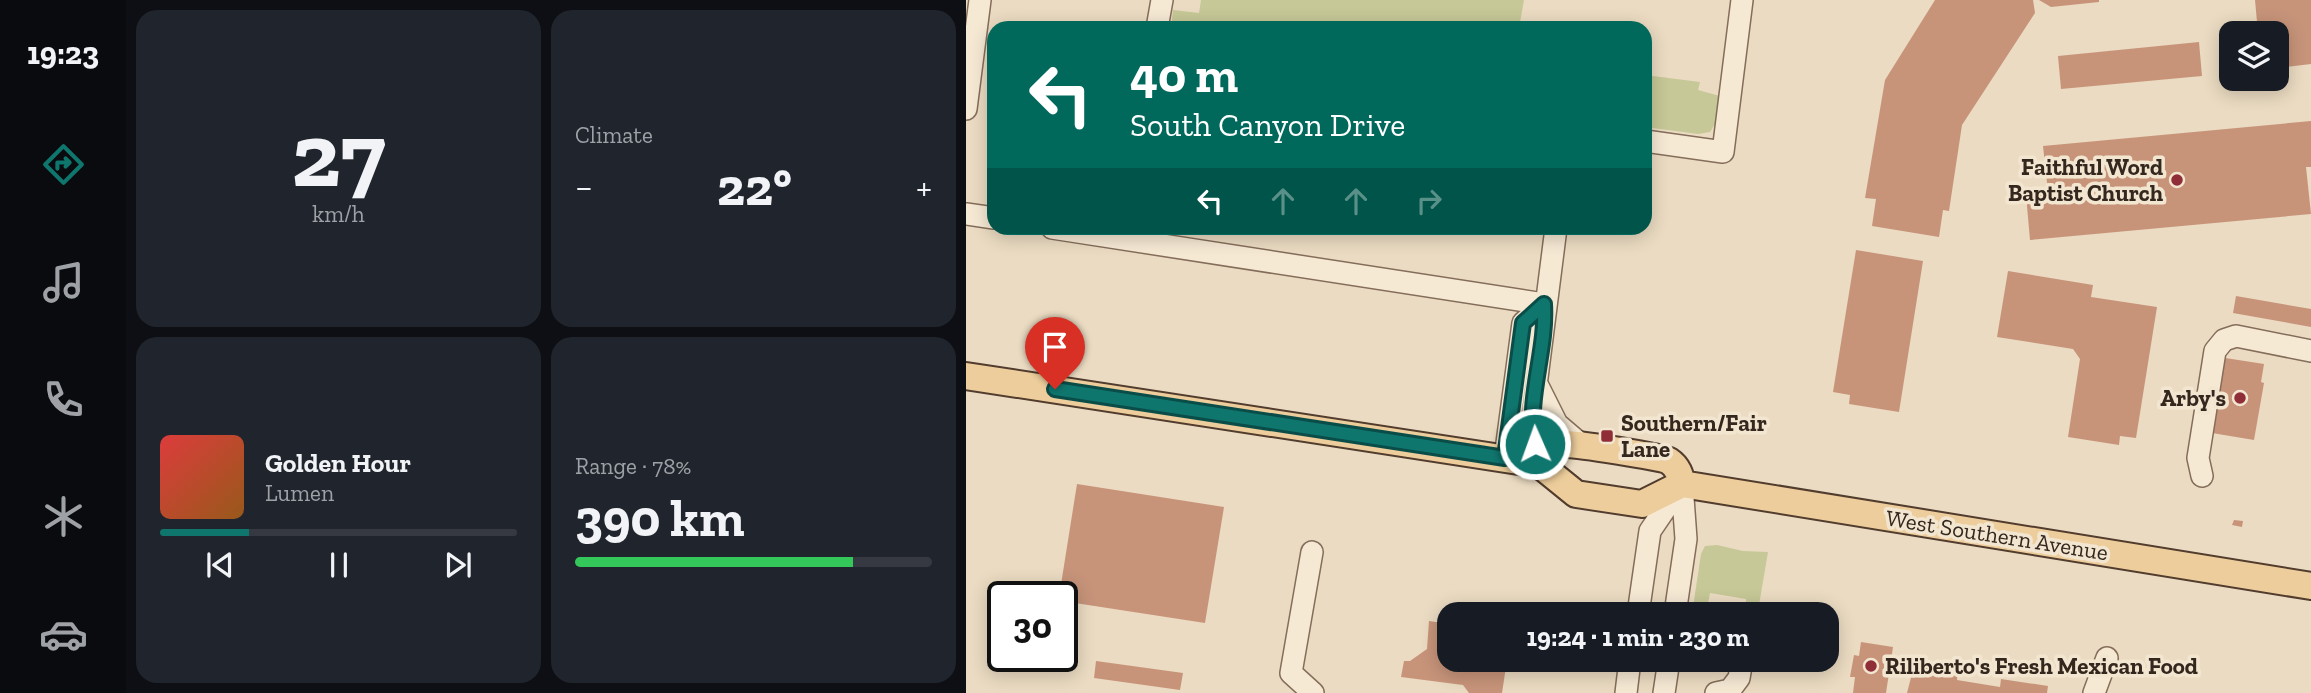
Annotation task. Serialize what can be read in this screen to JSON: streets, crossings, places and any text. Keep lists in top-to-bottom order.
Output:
{
  "streets": {
    "main road": ["West Southern Avenue"]
  },
  "places": {
    "other": ["Faithful Word Baptist Church", "Arby's", "Riliberto's Fresh Mexican Food"],
    "transit": ["Southern/Fair Lane"]
  },
  "page": {
    "tabs": "19:23",
    "tile": [
      ["27", "km/h"],
      "Climate",
      ["Range · 78%", "390 km"]
    ],
    "turn": ["40 m", "South Canyon Drive"],
    "heat": ["−", "22°", "+"],
    "song": ["Golden Hour", "Lumen"],
    "limit": "30",
    "trip": "19:24 · 1 min · 230 m"
  }
}
